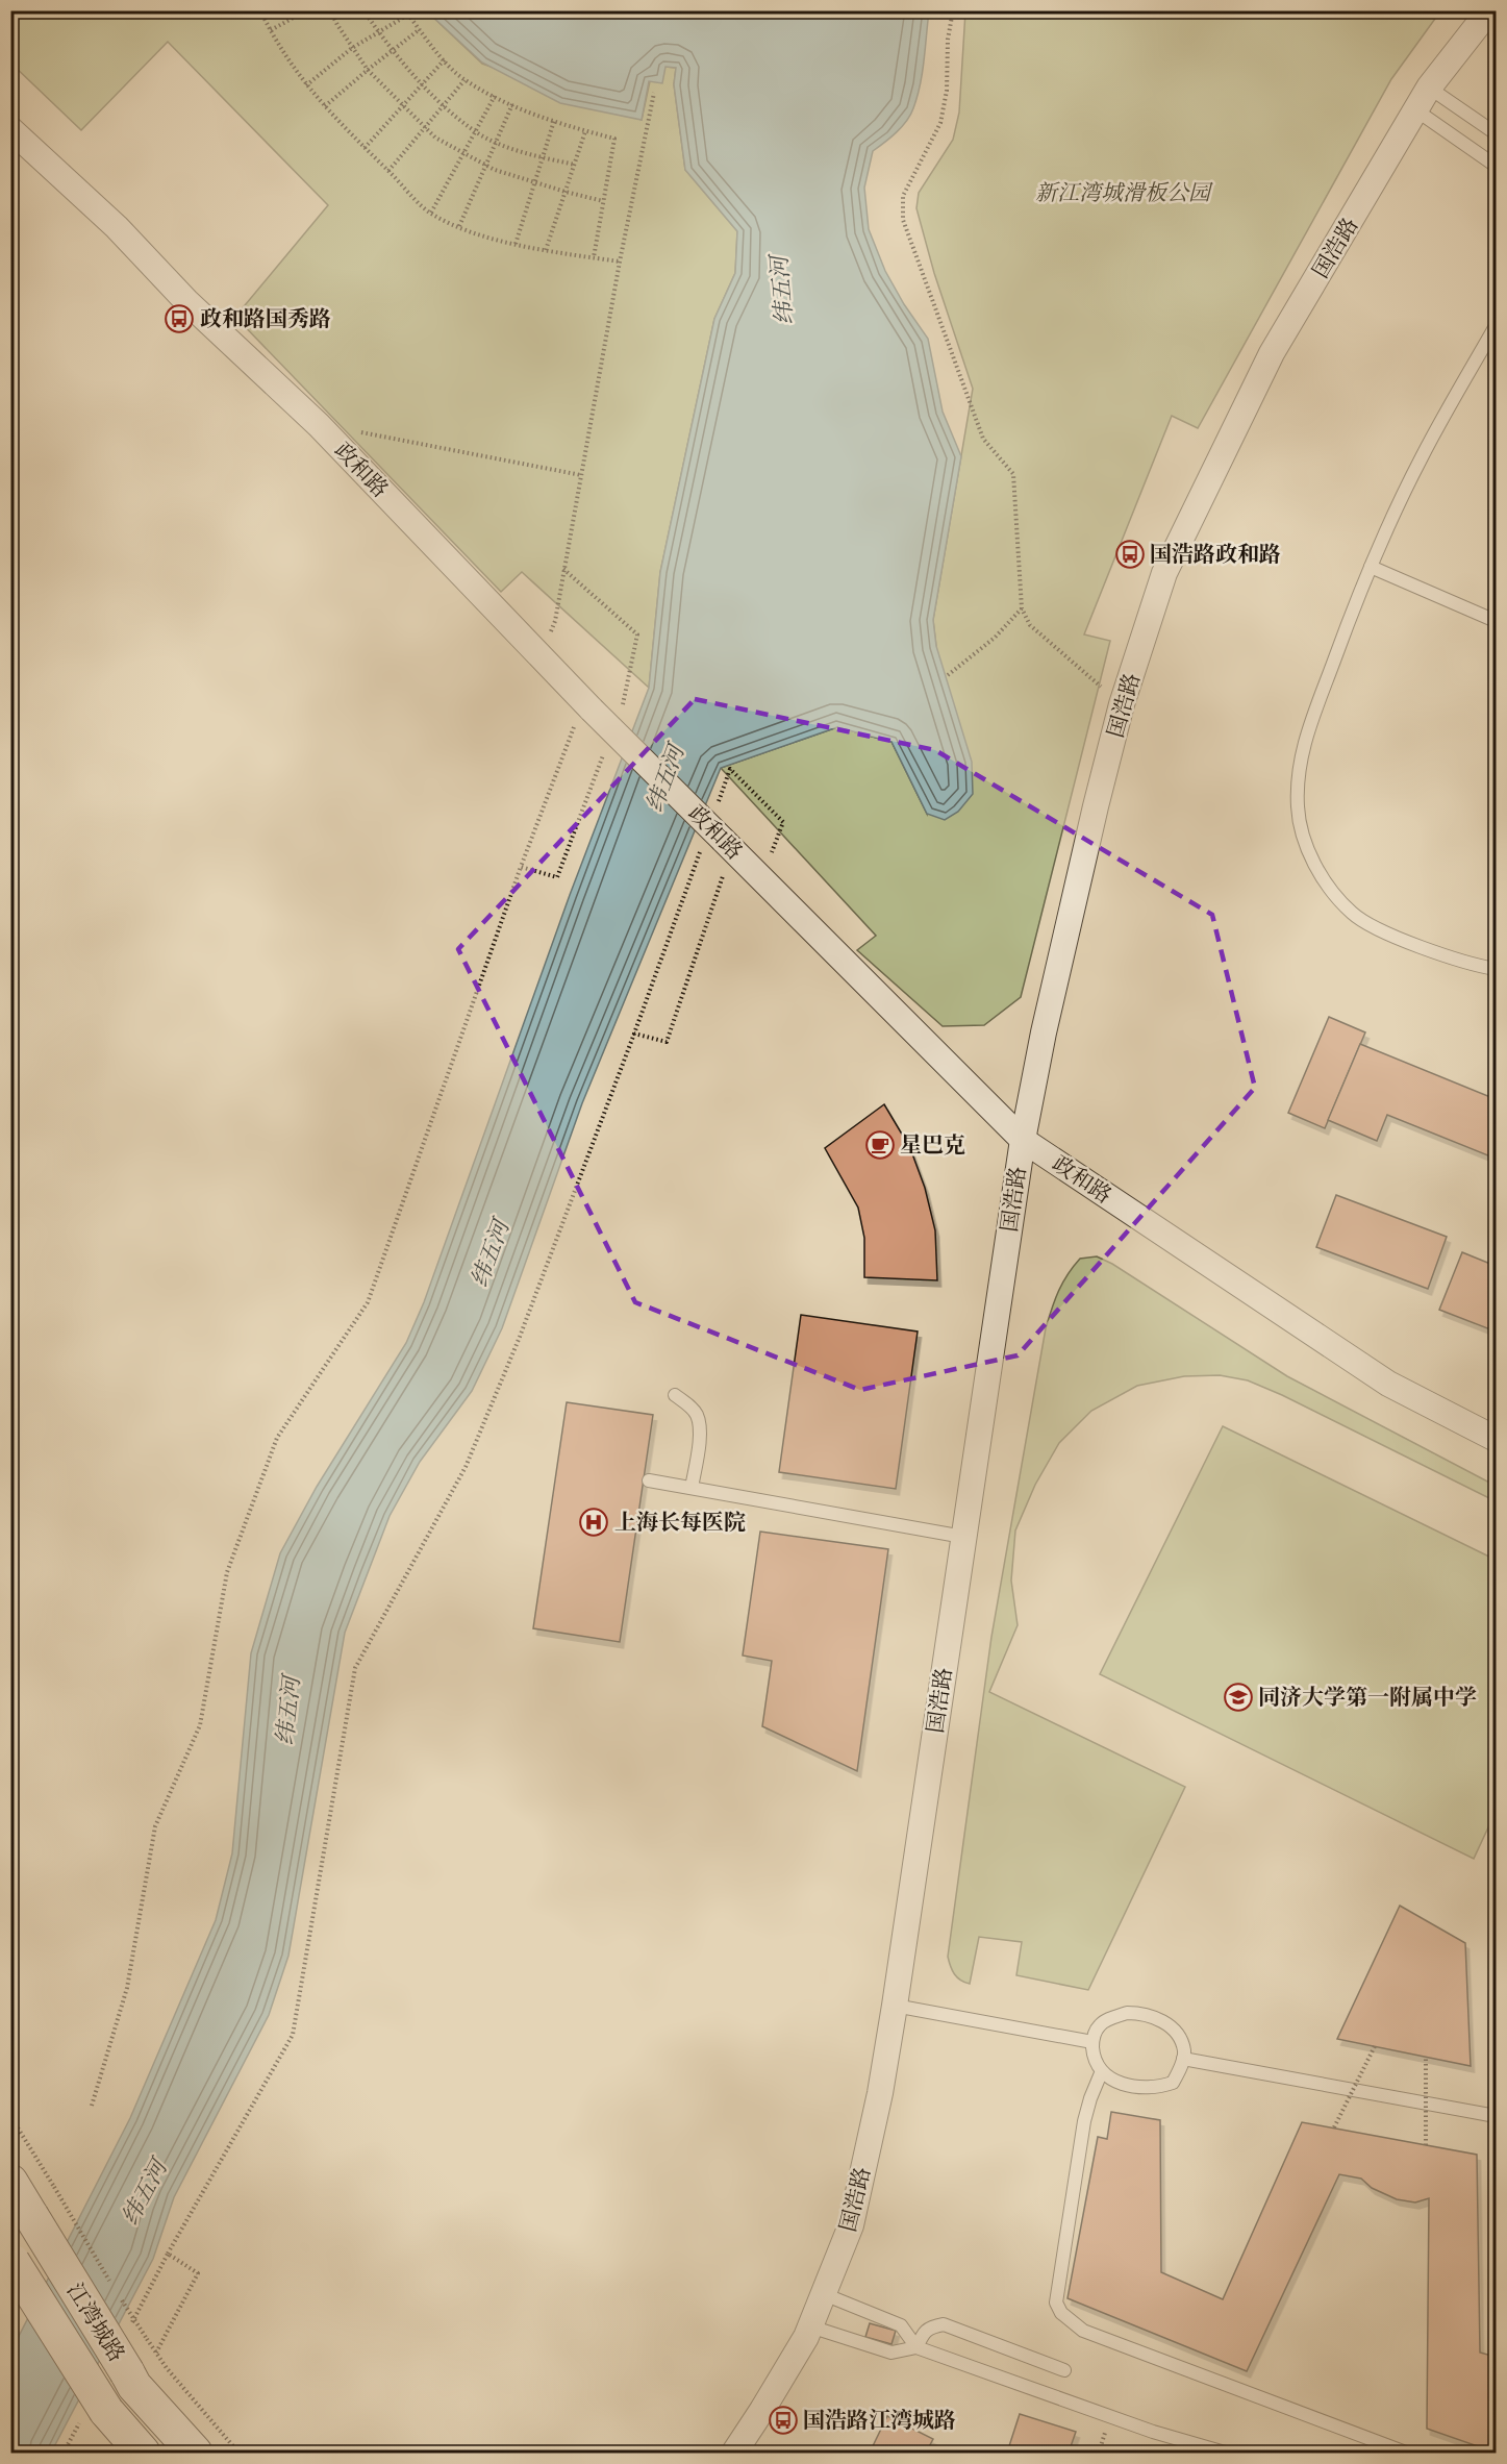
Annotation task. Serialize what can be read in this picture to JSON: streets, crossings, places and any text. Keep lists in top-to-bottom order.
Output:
{
  "streets": {
    "street": ["国浩路", "政和路", "江湾城路"]
  },
  "crossings": [
    ["国浩路", "政和路"]
  ],
  "water": ["纬五河"],
  "parks": ["新江湾城滑板公园"],
  "places": {
    "bus stop": ["政和路国秀路", "国浩路政和路", "国浩路江湾城路"],
    "cafe": ["星巴克"],
    "hospital": ["上海长每医院"],
    "school or university": ["同济大学第一附属中学"]
  }
}
